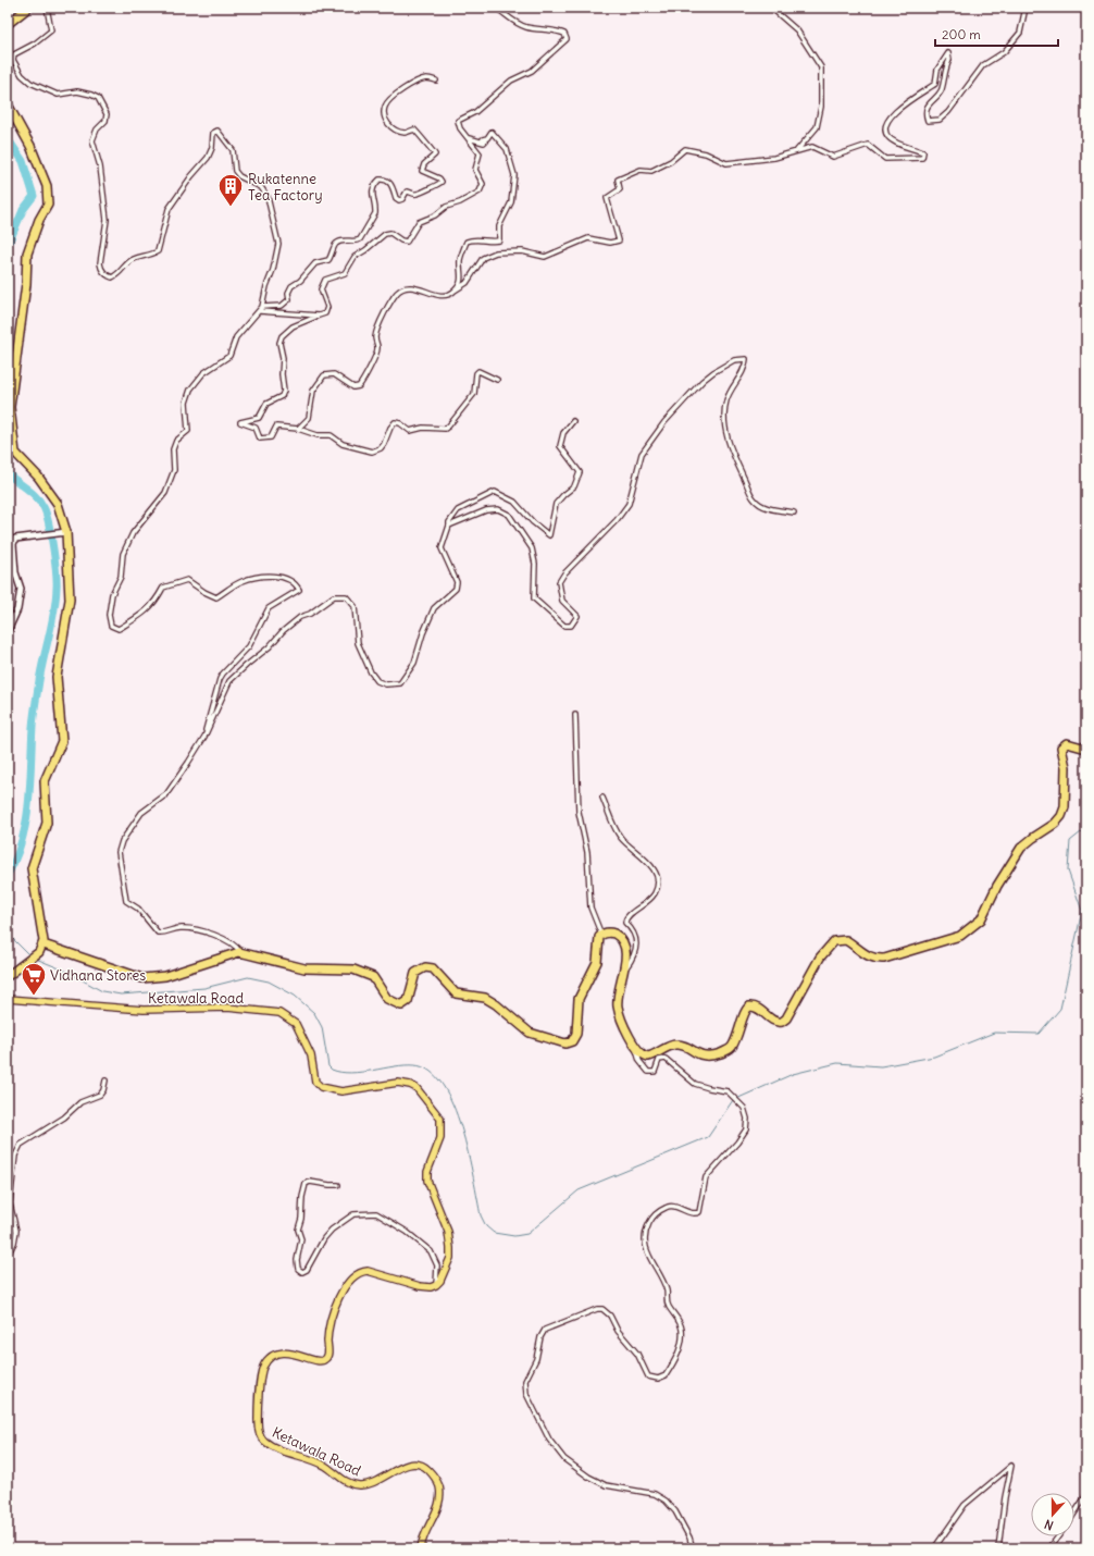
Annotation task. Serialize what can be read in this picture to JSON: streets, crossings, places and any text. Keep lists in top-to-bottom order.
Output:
{
  "streets": {
    "main road": ["Ketawala Road"]
  },
  "places": {
    "building": ["Rukatenne Tea Factory"],
    "supermarket": ["Vidhana Stores"]
  },
  "scale_bar": "200 m",
  "north": "bottom"
}
